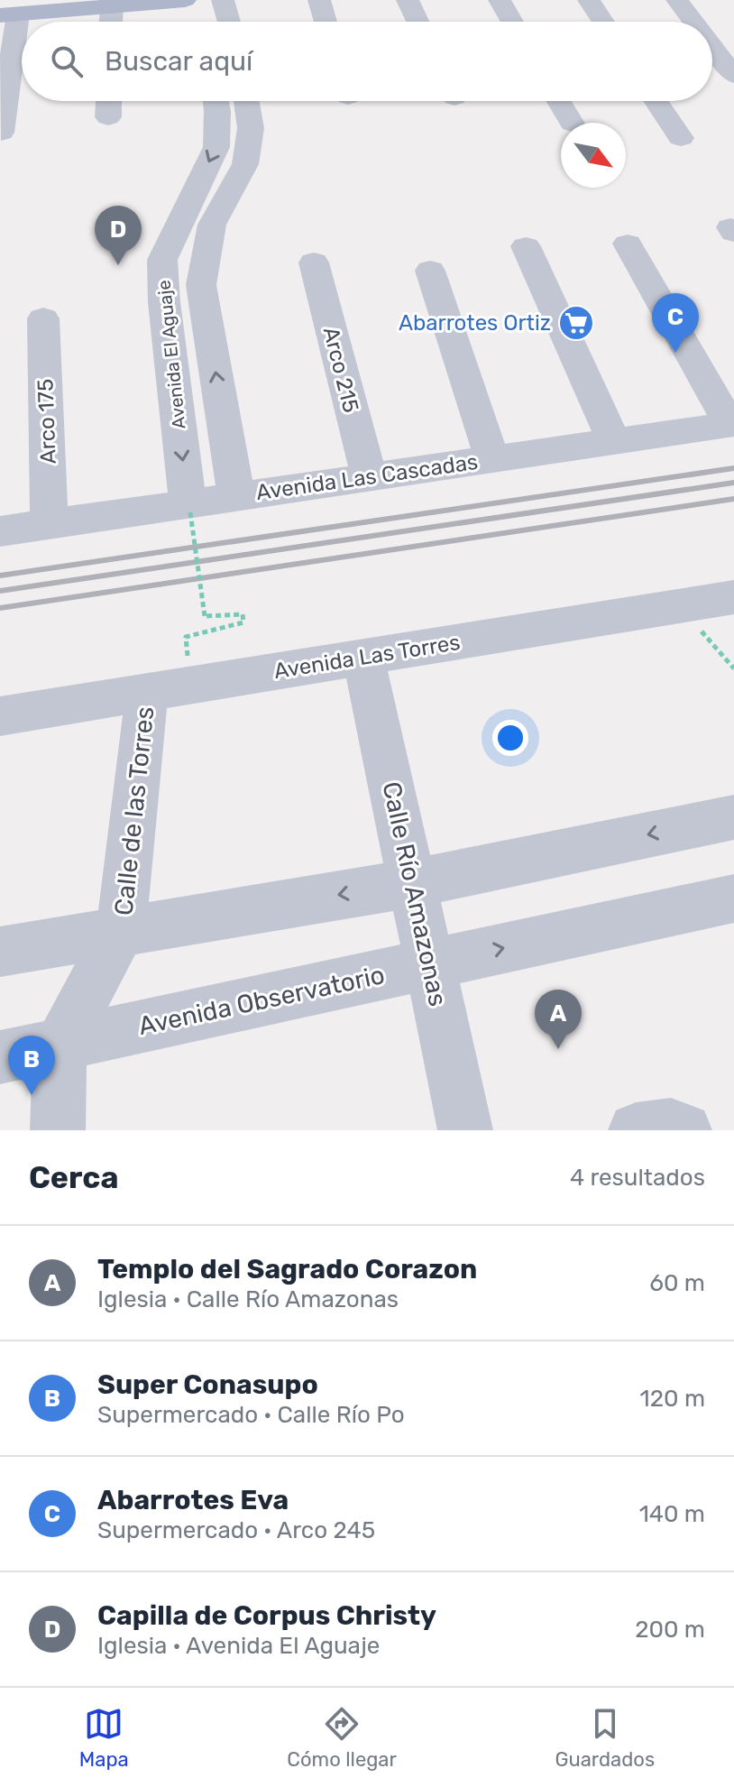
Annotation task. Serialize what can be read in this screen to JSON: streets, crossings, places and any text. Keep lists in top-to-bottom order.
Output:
{
  "streets": {
    "street": [
      "Avenida El Aguaje",
      "Arco 215",
      "Arco 175",
      "Avenida Las Cascadas",
      "Avenida Las Torres",
      "Calle de las Torres",
      "Calle Río Amazonas",
      "Avenida Observatorio"
    ]
  },
  "crossings": [
    ["Avenida El Aguaje", "Avenida Las Cascadas"],
    ["Arco 215", "Avenida Las Cascadas"],
    ["Arco 175", "Avenida Las Cascadas"],
    ["Avenida Las Torres", "Calle de las Torres"],
    ["Avenida Las Torres", "Calle Río Amazonas"],
    ["Calle de las Torres", "Avenida Observatorio"],
    ["Calle Río Amazonas", "Avenida Observatorio"]
  ],
  "places": {
    "supermarket": ["Abarrotes Ortiz"]
  },
  "north": "bottom right",
  "page": {
    "search": "Buscar aquí",
    "pins": [
      "D",
      "C",
      "A",
      "B"
    ],
    "heading": ["Cerca", "4 resultados"],
    "list": [
      {
        "mark": "A",
        "name": "Templo del Sagrado Corazon",
        "note": "Iglesia · Calle Río Amazonas",
        "value": "60 m"
      },
      {
        "mark": "B",
        "name": "Super Conasupo",
        "note": "Supermercado · Calle Río Po",
        "value": "120 m"
      },
      {
        "mark": "C",
        "name": "Abarrotes Eva",
        "note": "Supermercado · Arco 245",
        "value": "140 m"
      },
      {
        "mark": "D",
        "name": "Capilla de Corpus Christy",
        "note": "Iglesia · Avenida El Aguaje",
        "value": "200 m"
      }
    ],
    "nav": ["Mapa", "Cómo llegar", "Guardados"]
  }
}
